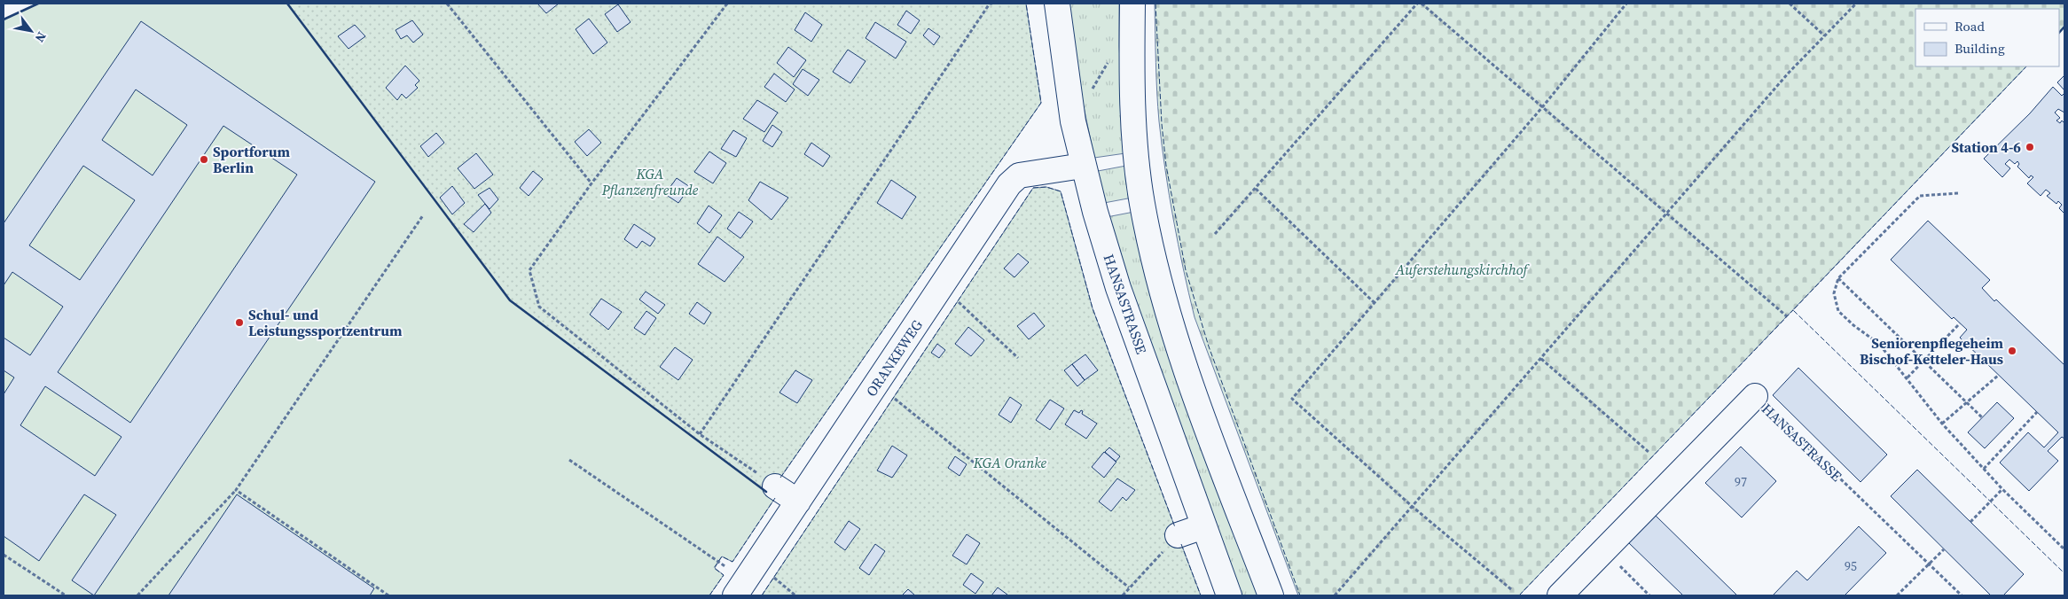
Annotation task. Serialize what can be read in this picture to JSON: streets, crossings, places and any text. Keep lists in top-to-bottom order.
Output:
{
  "streets": {
    "main road": ["HANSASTRASSE", "ORANKEWEG"]
  },
  "crossings": [
    ["HANSASTRASSE", "ORANKEWEG"]
  ],
  "parks": ["KGA Pflanzenfreunde", "Auferstehungskirchhof", "KGA Oranke"],
  "places": [
    "Station 4-6",
    "Sportforum Berlin",
    "Schul- und Leistungssportzentrum",
    "Seniorenpflegeheim Bischof-Ketteler-Haus"
  ],
  "house_numbers": ["97", "95"],
  "legend": ["Road", "Building"],
  "north": "bottom right"
}
